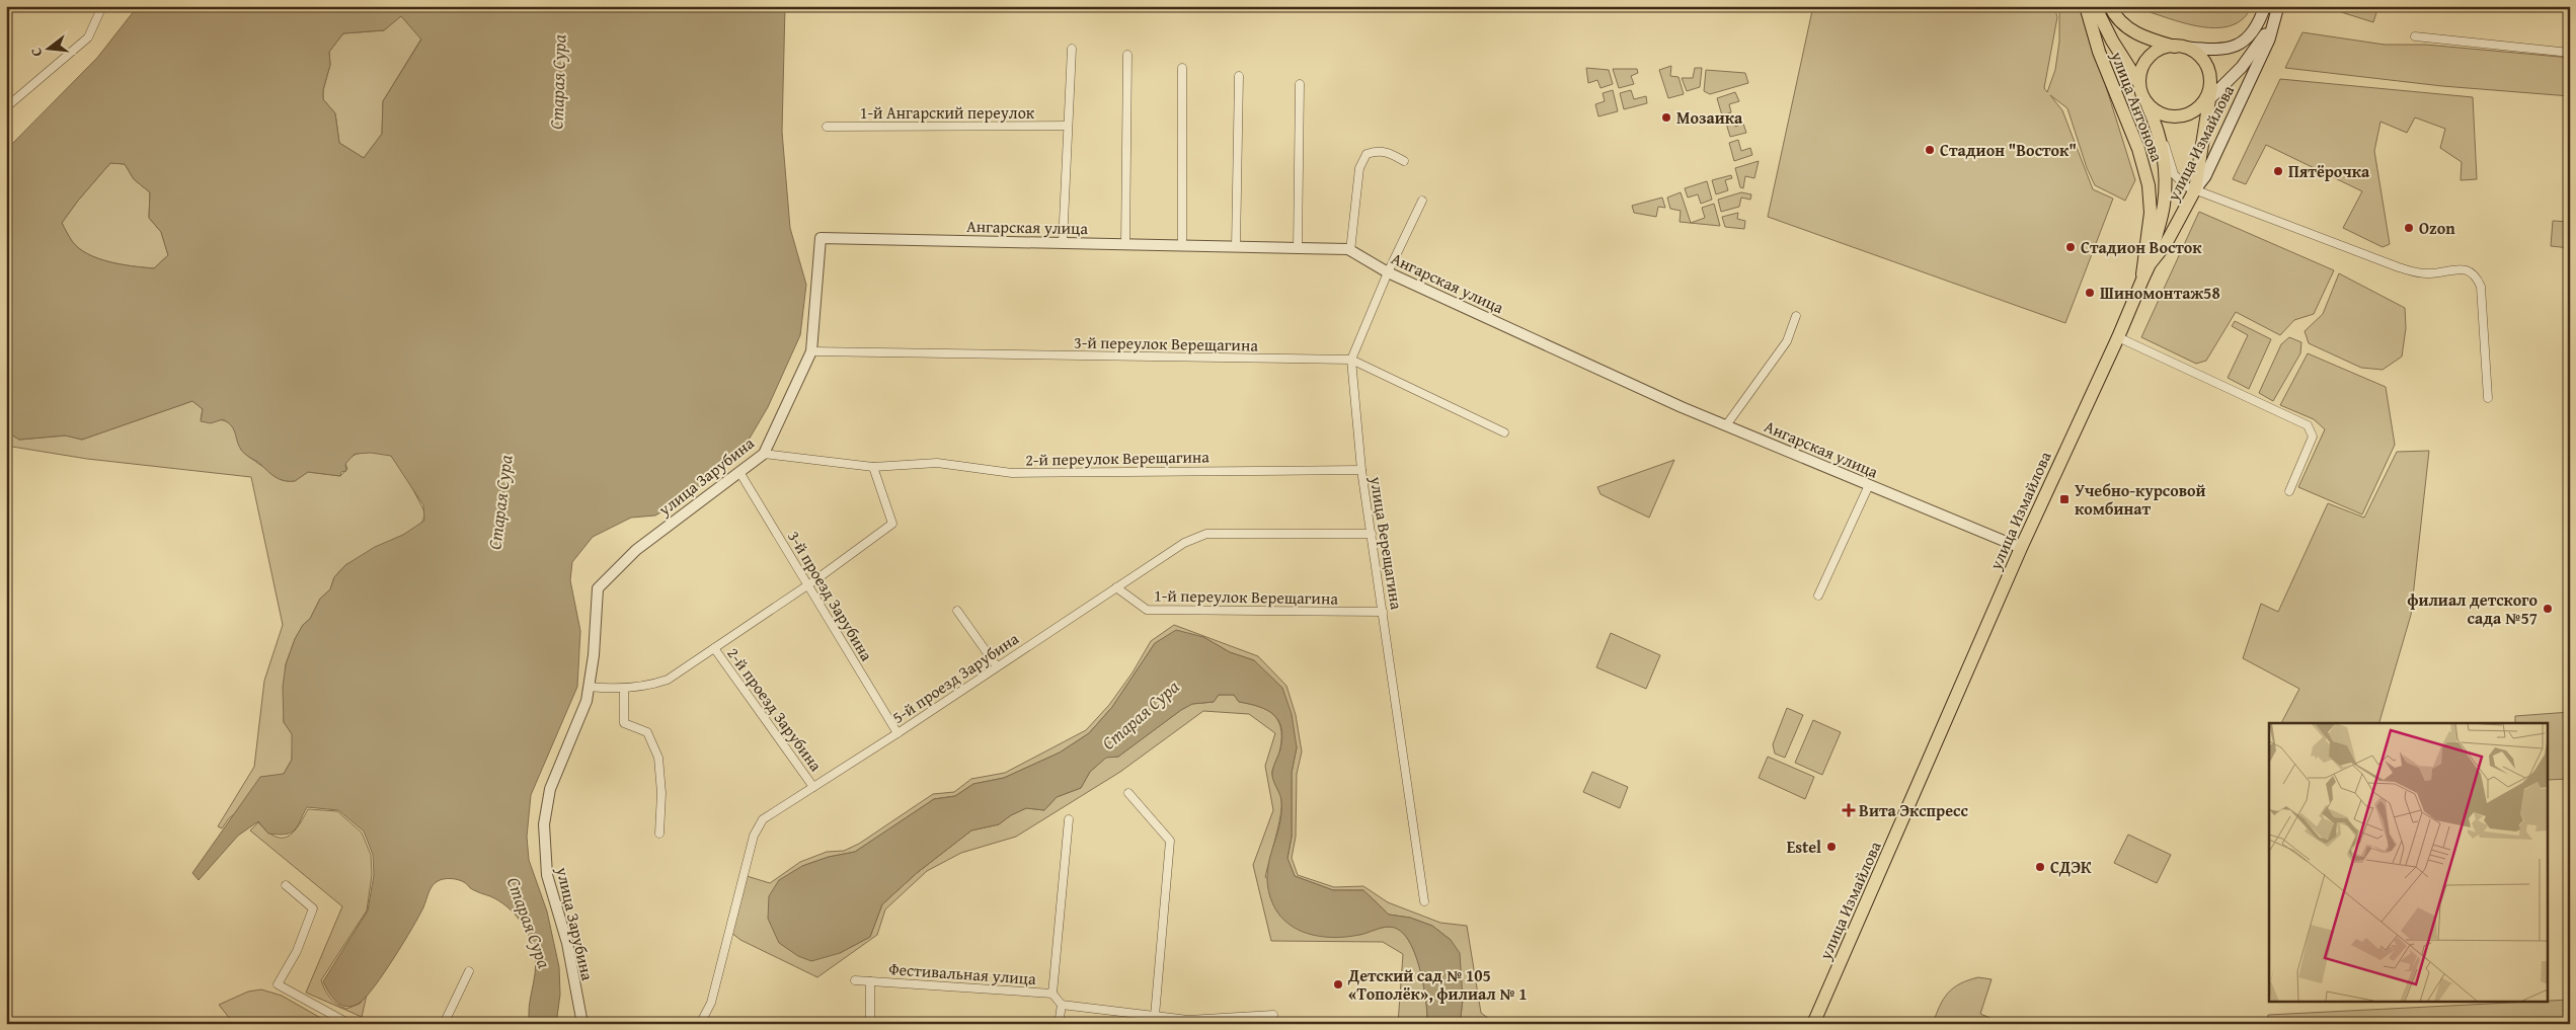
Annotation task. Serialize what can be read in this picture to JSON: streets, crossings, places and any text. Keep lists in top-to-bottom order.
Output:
{
  "streets": {
    "main road": ["улица Антонова", "улица Измайлова"],
    "street": [
      "1-й Ангарский переулок",
      "Ангарская улица",
      "3-й переулок Верещагина",
      "2-й переулок Верещагина",
      "улица Зарубина",
      "улица Верещагина",
      "3-й проезд Зарубина",
      "1-й переулок Верещагина",
      "5-й проезд Зарубина",
      "2-й проезд Зарубина",
      "Фестивальная улица"
    ]
  },
  "crossings": [
    ["улица Антонова", "улица Измайлова"],
    ["улица Измайлова", "Ангарская улица"],
    ["Ангарская улица", "улица Зарубина"],
    ["Ангарская улица", "улица Верещагина"],
    ["3-й переулок Верещагина", "улица Зарубина"],
    ["3-й переулок Верещагина", "улица Верещагина"],
    ["2-й переулок Верещагина", "улица Зарубина"],
    ["2-й переулок Верещагина", "улица Верещагина"],
    ["улица Зарубина", "3-й проезд Зарубина"],
    ["улица Верещагина", "1-й переулок Верещагина"],
    ["улица Верещагина", "5-й проезд Зарубина"],
    ["3-й проезд Зарубина", "5-й проезд Зарубина"],
    ["1-й переулок Верещагина", "5-й проезд Зарубина"],
    ["5-й проезд Зарубина", "2-й проезд Зарубина"]
  ],
  "water": ["Старая Сура"],
  "places": {
    "other": [
      "Мозаика",
      "Стадион \"Восток\"",
      "Пятёрочка",
      "Ozon",
      "Стадион Восток",
      "Шиномонтаж58",
      "филиал детского сада №57",
      "Estel",
      "СДЭК",
      "Детский сад № 105 «Тополёк», филиал № 1"
    ],
    "transit": ["Учебно-курсовой комбинат"],
    "health": ["Вита Экспресс"]
  },
  "north": "left"
}
